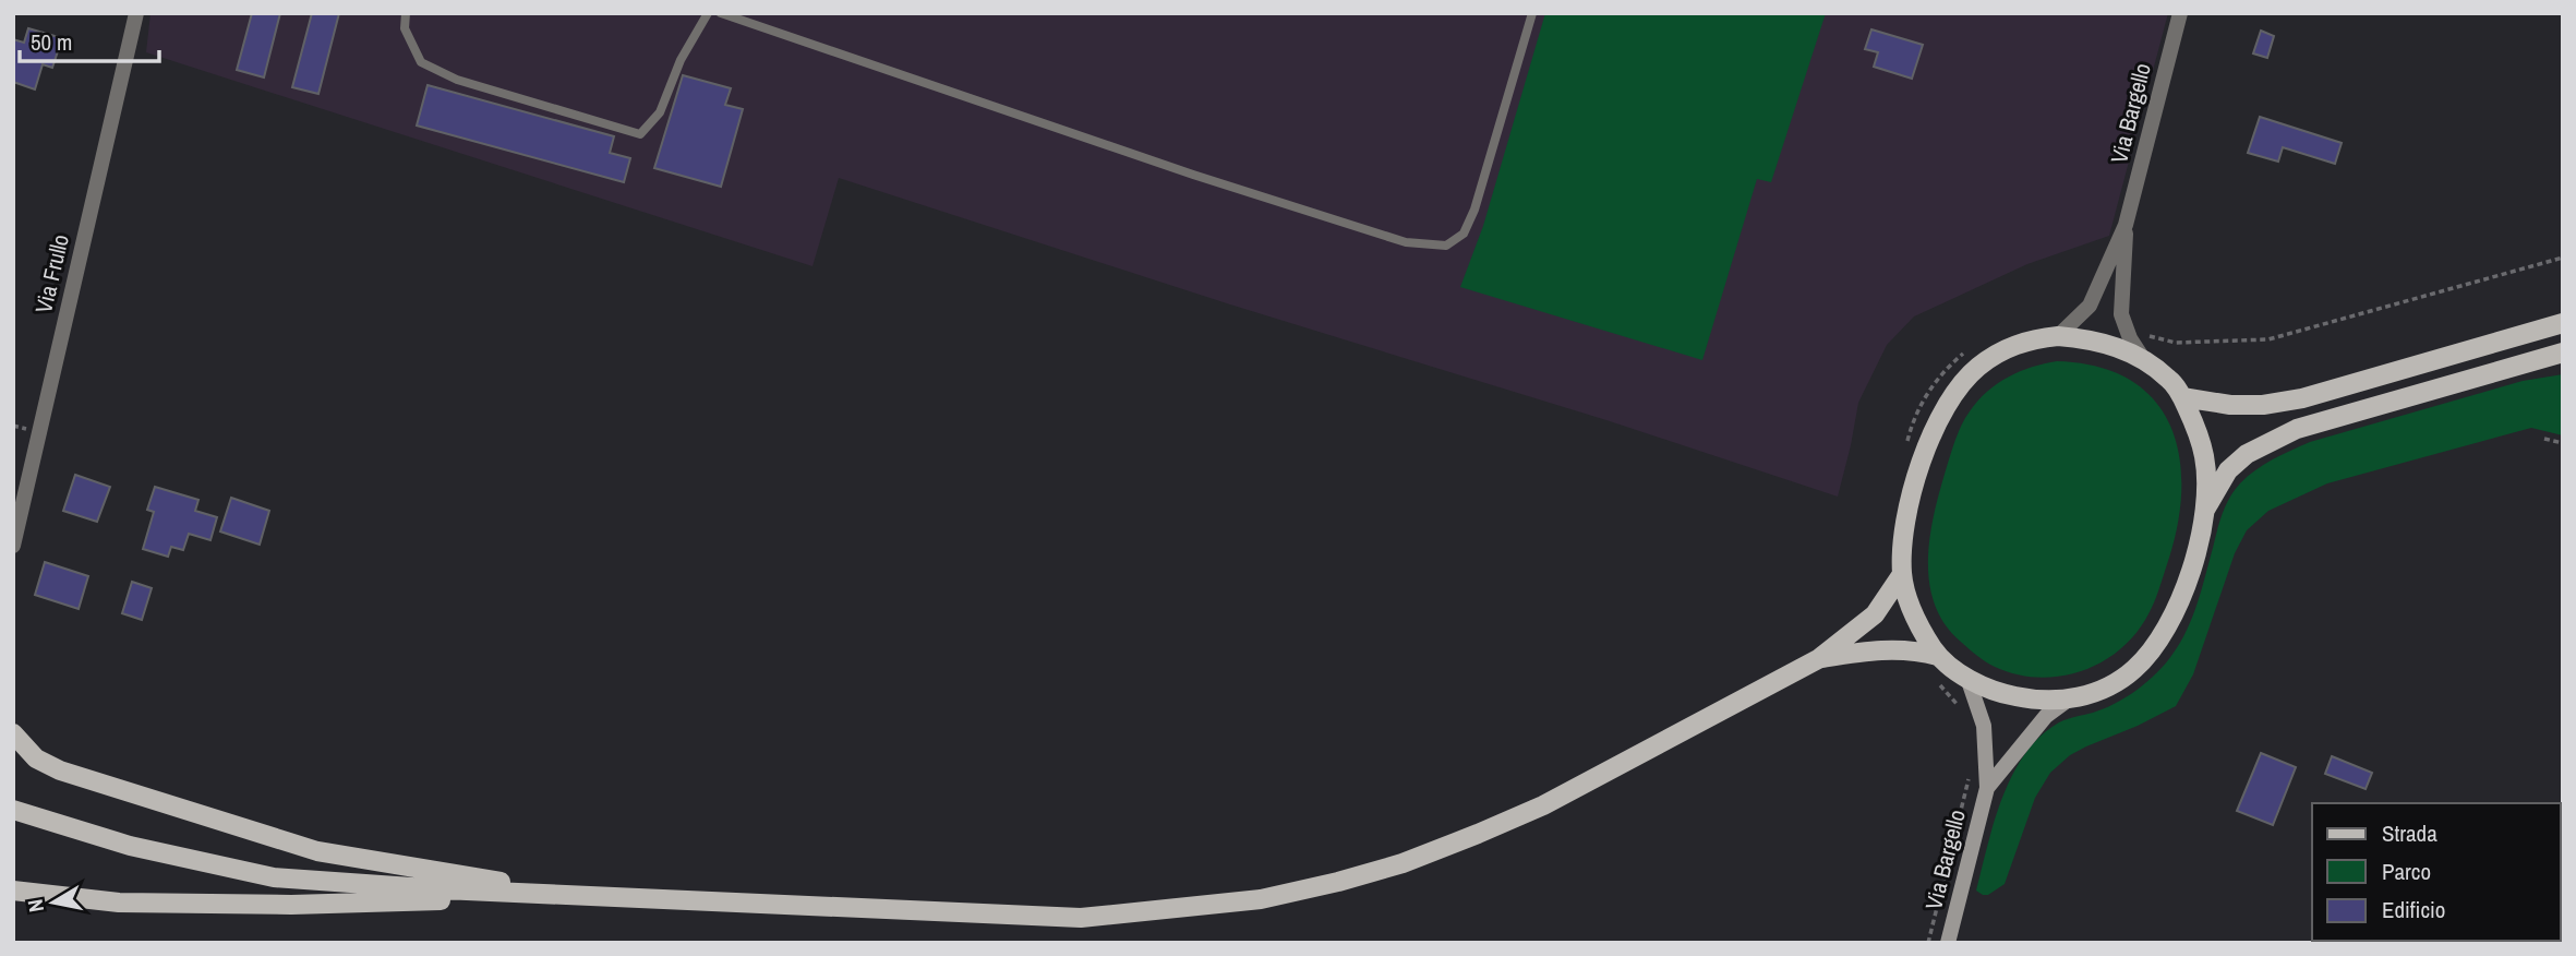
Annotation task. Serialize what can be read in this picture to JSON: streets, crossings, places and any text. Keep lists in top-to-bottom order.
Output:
{
  "streets": {
    "main road": ["Via Bargello"],
    "street": ["Via Frullo"]
  },
  "legend": ["Strada", "Parco", "Edificio"],
  "scale_bar": "50 m",
  "north": "left"
}
